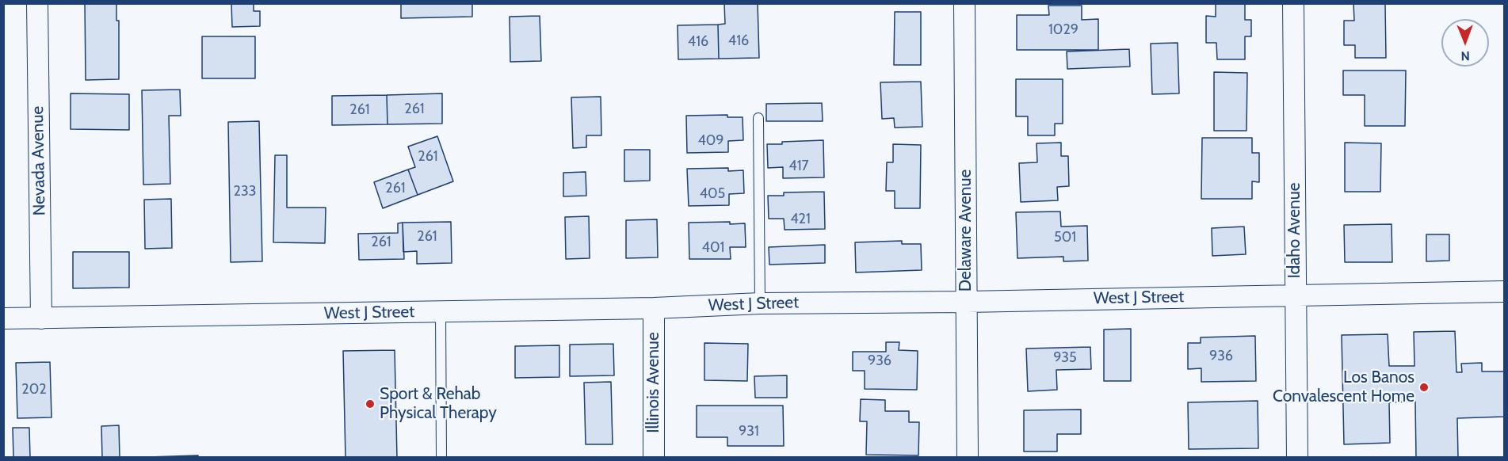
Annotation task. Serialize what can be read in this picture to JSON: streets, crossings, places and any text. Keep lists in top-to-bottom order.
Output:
{
  "streets": {
    "street": [
      "Nevada Avenue",
      "Delaware Avenue",
      "Idaho Avenue",
      "West J Street",
      "Illinois Avenue"
    ]
  },
  "crossings": [
    ["Nevada Avenue", "West J Street"],
    ["Delaware Avenue", "West J Street"],
    ["Idaho Avenue", "West J Street"],
    ["West J Street", "Illinois Avenue"]
  ],
  "places": ["Los Banos Convalescent Home", "Sport & Rehab Physical Therapy"],
  "house_numbers": [
    "1029",
    "416",
    "416",
    "261",
    "261",
    "409",
    "261",
    "417",
    "261",
    "233",
    "405",
    "421",
    "261",
    "501",
    "261",
    "401",
    "936",
    "935",
    "936",
    "202",
    "931"
  ],
  "north": "bottom"
}
